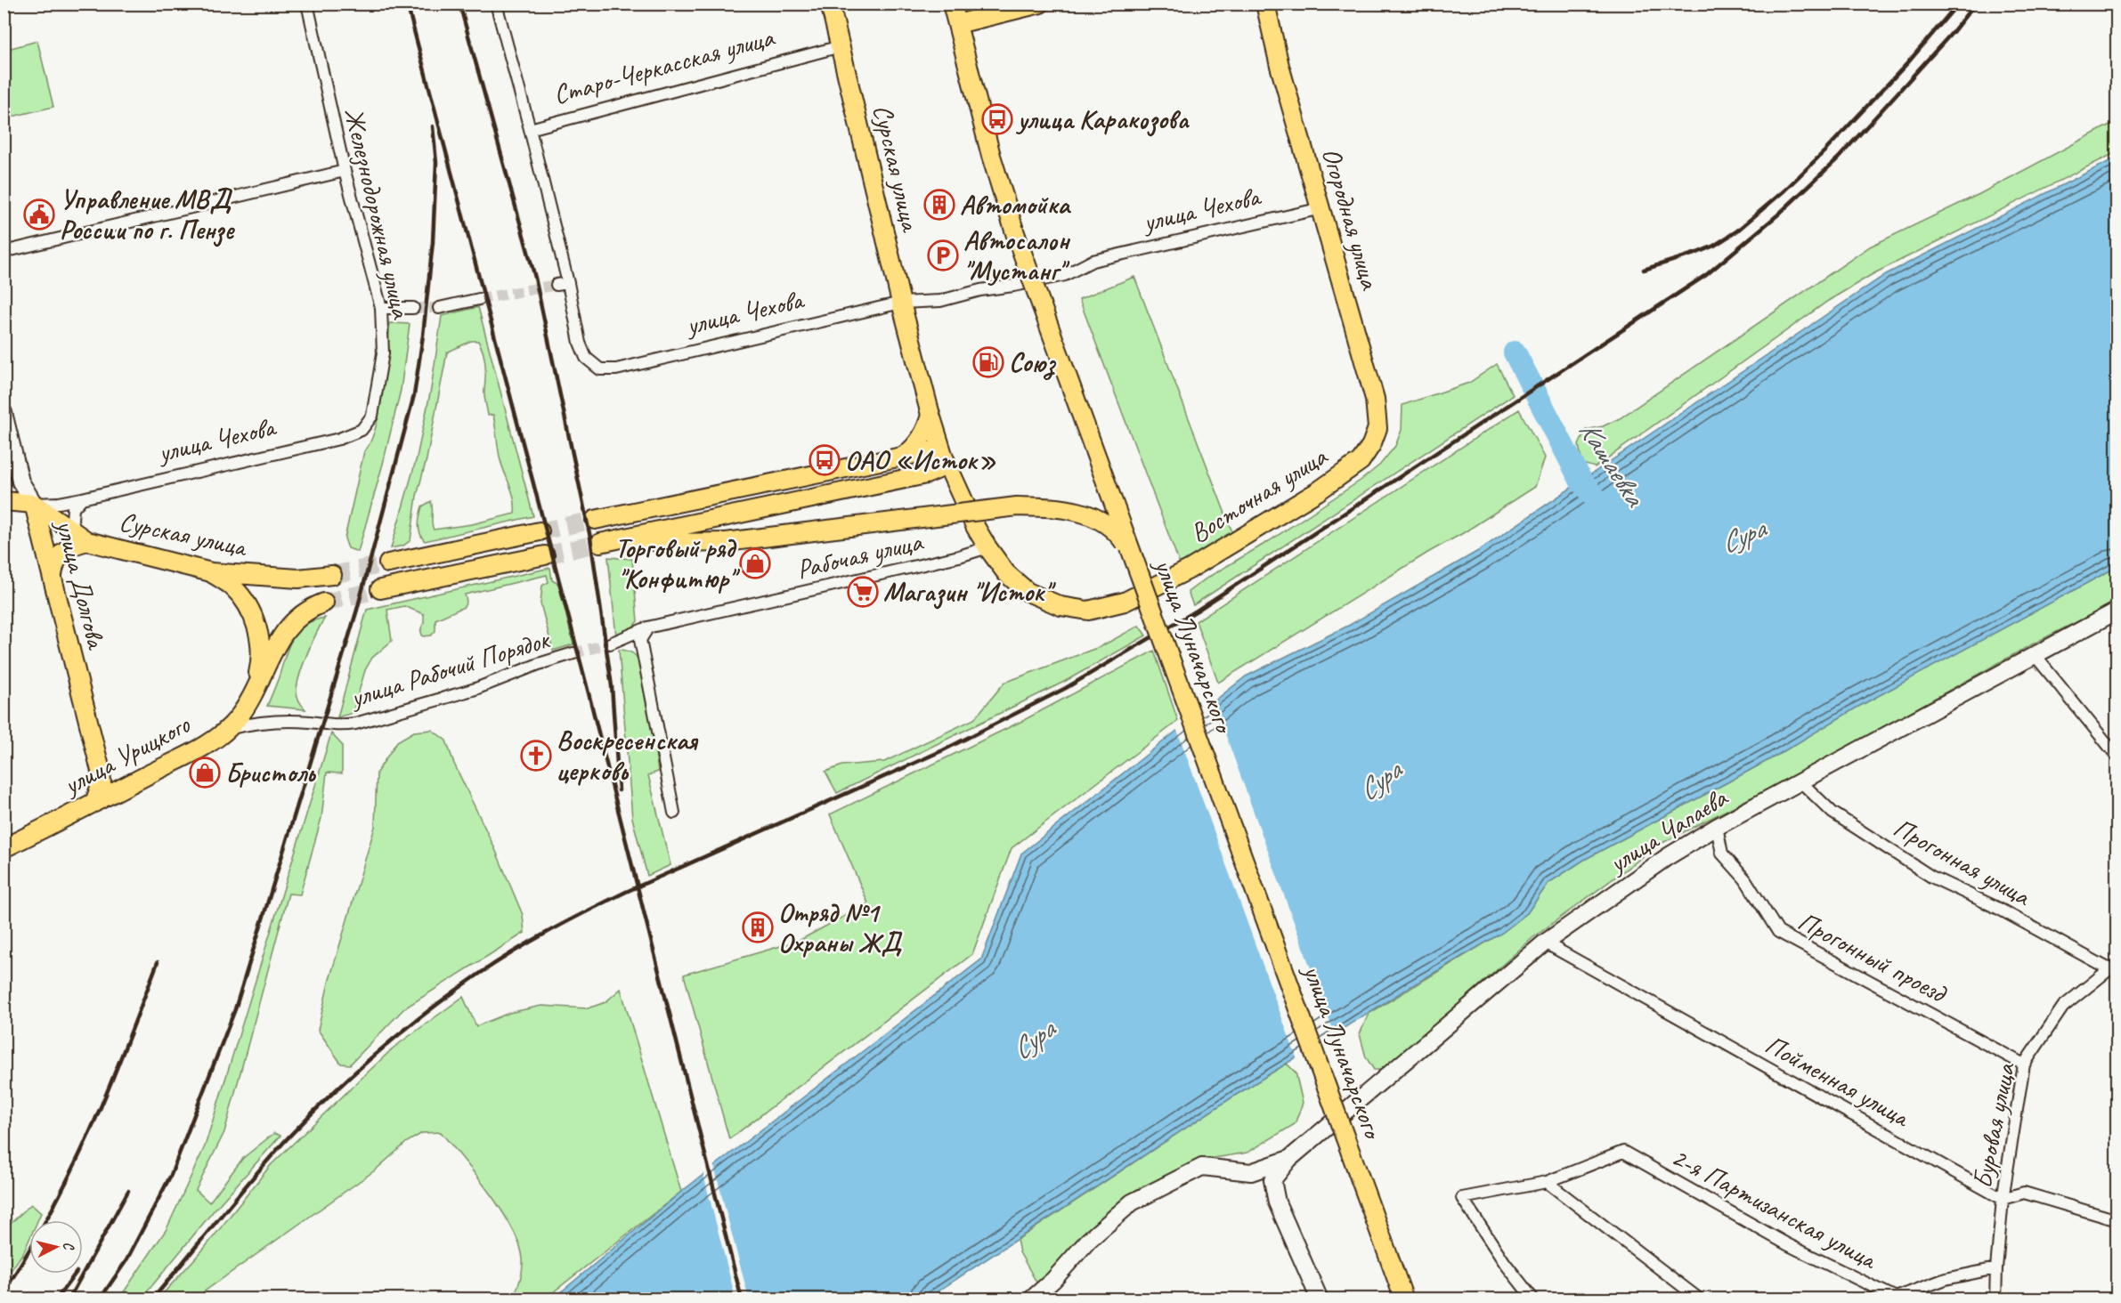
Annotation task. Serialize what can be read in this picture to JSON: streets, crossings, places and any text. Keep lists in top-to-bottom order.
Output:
{
  "streets": {
    "main road": [
      "Сурская улица",
      "улица Чехова",
      "Огородная улица",
      "Восточная улица",
      "улица Долгова",
      "улица Луначарского",
      "улица Урицкого"
    ],
    "street": [
      "Старо-Черкасская улица",
      "Железнодорожная улица",
      "Рабочая улица",
      "улица Рабочий Порядок",
      "улица Чапаева",
      "Прогонная улица",
      "Прогонный проезд",
      "Пойменная улица",
      "Буровая улица",
      "2-я Партизанская улица"
    ]
  },
  "crossings": [
    ["Старо-Черкасская улица", "Сурская улица"],
    ["Сурская улица", "улица Чехова"],
    ["Сурская улица", "Восточная улица"],
    ["Сурская улица", "улица Долгова"],
    ["улица Чехова", "Железнодорожная улица"],
    ["улица Чехова", "Огородная улица"],
    ["улица Чехова", "улица Долгова"],
    ["Огородная улица", "Восточная улица"],
    ["Восточная улица", "Рабочая улица"],
    ["улица Долгова", "улица Урицкого"],
    ["улица Рабочий Порядок", "улица Урицкого"],
    ["улица Чапаева", "Прогонная улица"],
    ["улица Чапаева", "Прогонный проезд"],
    ["улица Чапаева", "Пойменная улица"],
    ["Прогонная улица", "Буровая улица"],
    ["Прогонный проезд", "Буровая улица"],
    ["Пойменная улица", "Буровая улица"],
    ["Буровая улица", "2-я Партизанская улица"]
  ],
  "water": ["Кашаевка", "Сура"],
  "places": {
    "bus stop": ["улица Каракозова", "ОАО «Исток»"],
    "building": ["Автомойка", "Отряд №1 Охраны ЖД"],
    "public building": ["Управление МВД России по г. Пензе"],
    "parking": ["Автосалон \"Мустанг\""],
    "fuel station": ["Союз"],
    "shop": ["Торговый ряд \"Конфитюр\"", "Бристоль"],
    "supermarket": ["Магазин \"Исток\""],
    "church": ["Воскресенская церковь"]
  },
  "north": "right"
}
